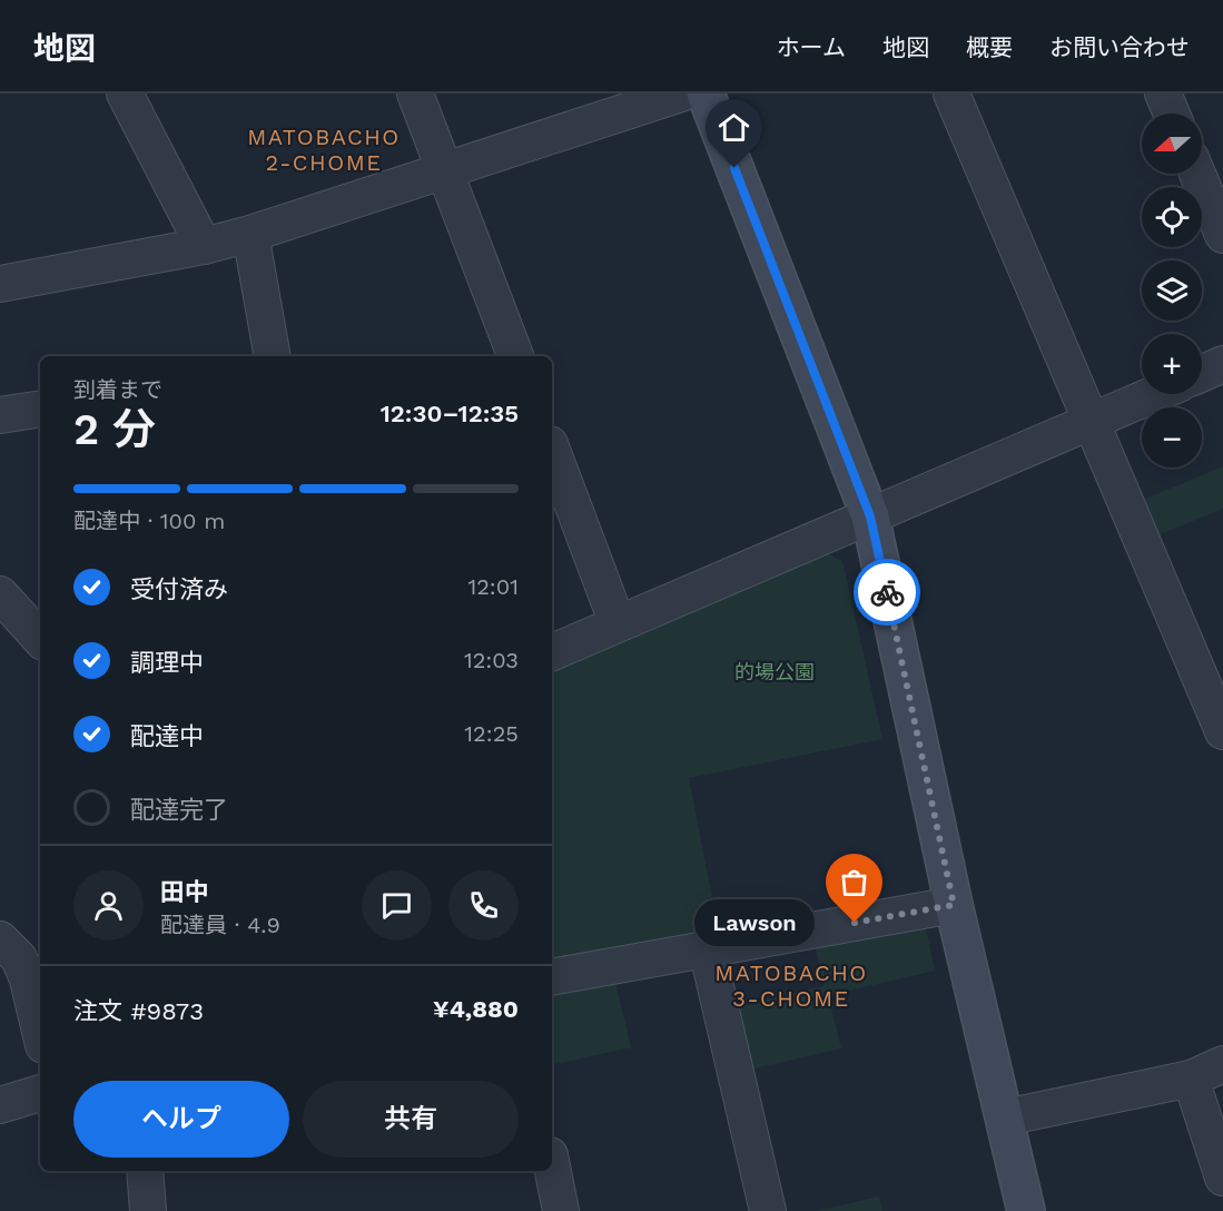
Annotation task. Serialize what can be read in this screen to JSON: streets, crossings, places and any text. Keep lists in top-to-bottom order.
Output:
{
  "districts": ["MATOBACHO 2-CHOME", "MATOBACHO 3-CHOME"],
  "parks": ["的場公園"],
  "places": ["Lawson"],
  "north": "left",
  "page": {
    "header": "地図",
    "nav": [
      "ホーム",
      "地図",
      "概要",
      "お問い合わせ"
    ],
    "map_buttons": ["+", "−"],
    "heading": ["2 分", "到着まで", "12:30–12:35"],
    "panel": [
      "田中",
      "配達員 · 4.9",
      "注文 #9873",
      "¥4,880"
    ],
    "bar": "配達中 · 100 m",
    "list": [
      ["受付済み", "12:01"],
      ["調理中", "12:03"],
      ["配達中", "12:25"],
      "配達完了"
    ],
    "bubble": "Lawson",
    "buttons": ["ヘルプ", "共有"]
  }
}
